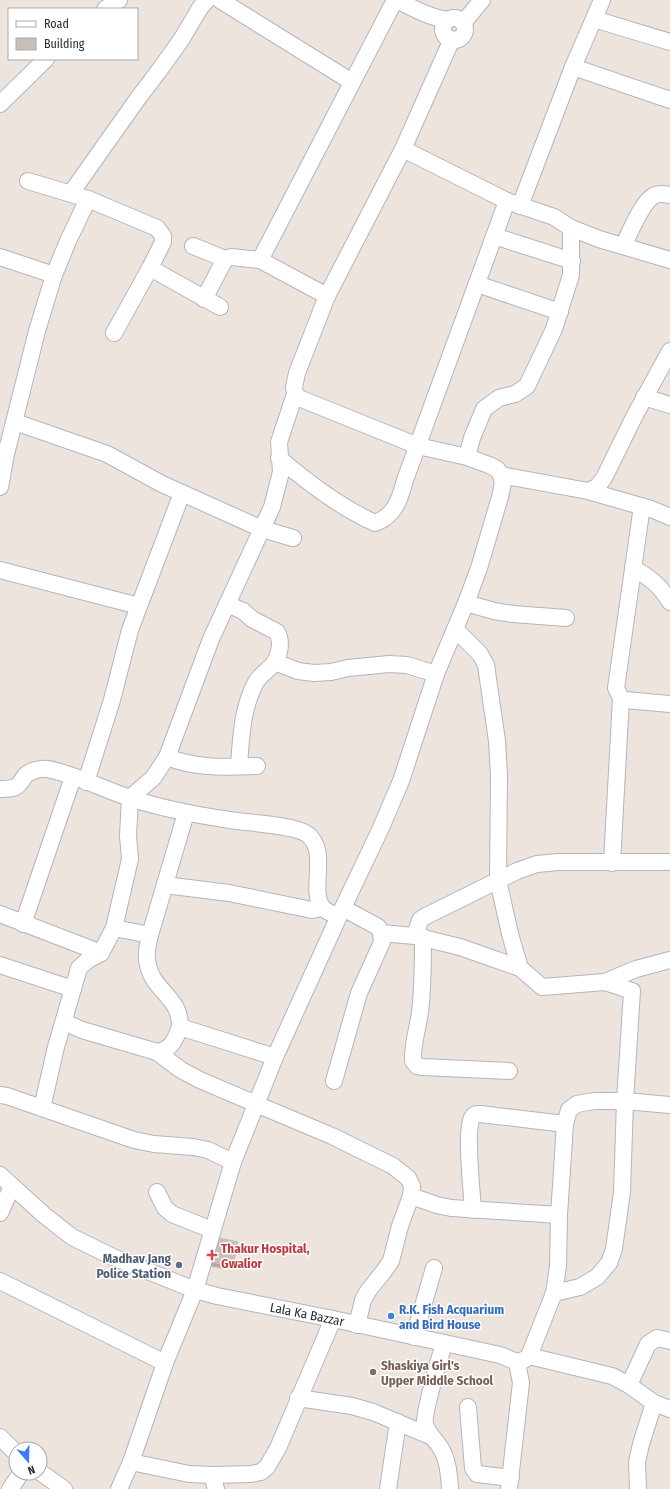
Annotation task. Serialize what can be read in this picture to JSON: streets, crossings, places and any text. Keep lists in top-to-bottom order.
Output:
{
  "streets": {
    "street": ["Lala Ka Bazzar"]
  },
  "places": {
    "health": ["Thakur Hospital, Gwalior"],
    "other": ["Madhav Jang Police Station", "R.K. Fish Acquarium and Bird House", "Shaskiya Girl's Upper Middle School"]
  },
  "legend": ["Road", "Building"],
  "north": "bottom"
}
